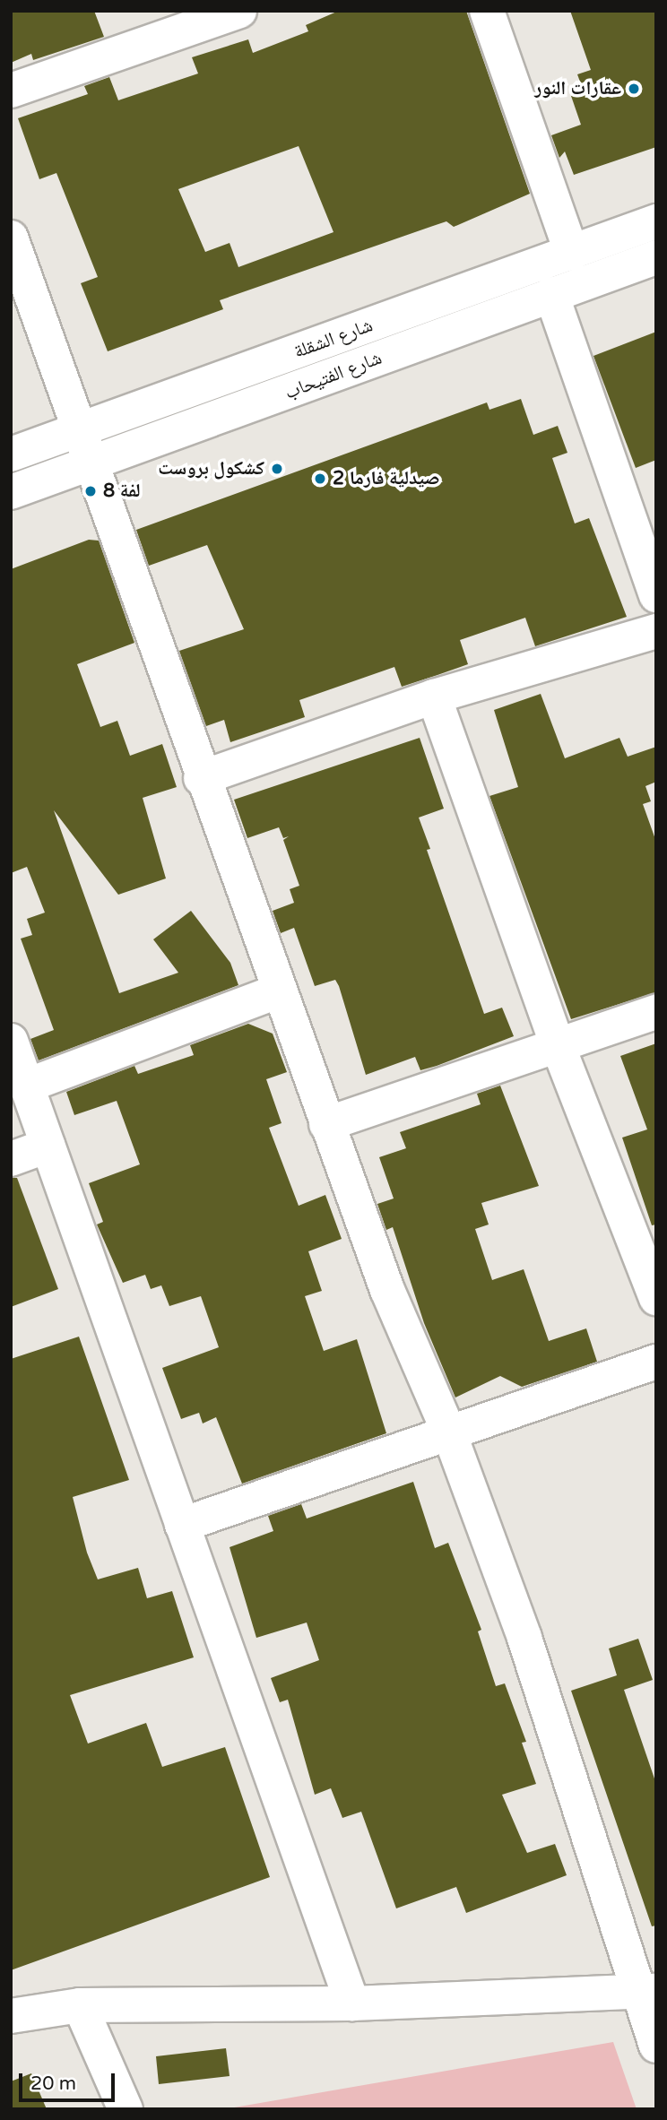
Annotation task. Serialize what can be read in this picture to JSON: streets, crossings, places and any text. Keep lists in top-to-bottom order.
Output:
{
  "streets": {
    "street": ["شارع الشقلة", "شارع الفتيحاب"]
  },
  "places": [
    "عقارات النور",
    "كشكول بروست",
    "صيدلية فارما 2",
    "لفة 8"
  ],
  "scale_bar": "20 m"
}
